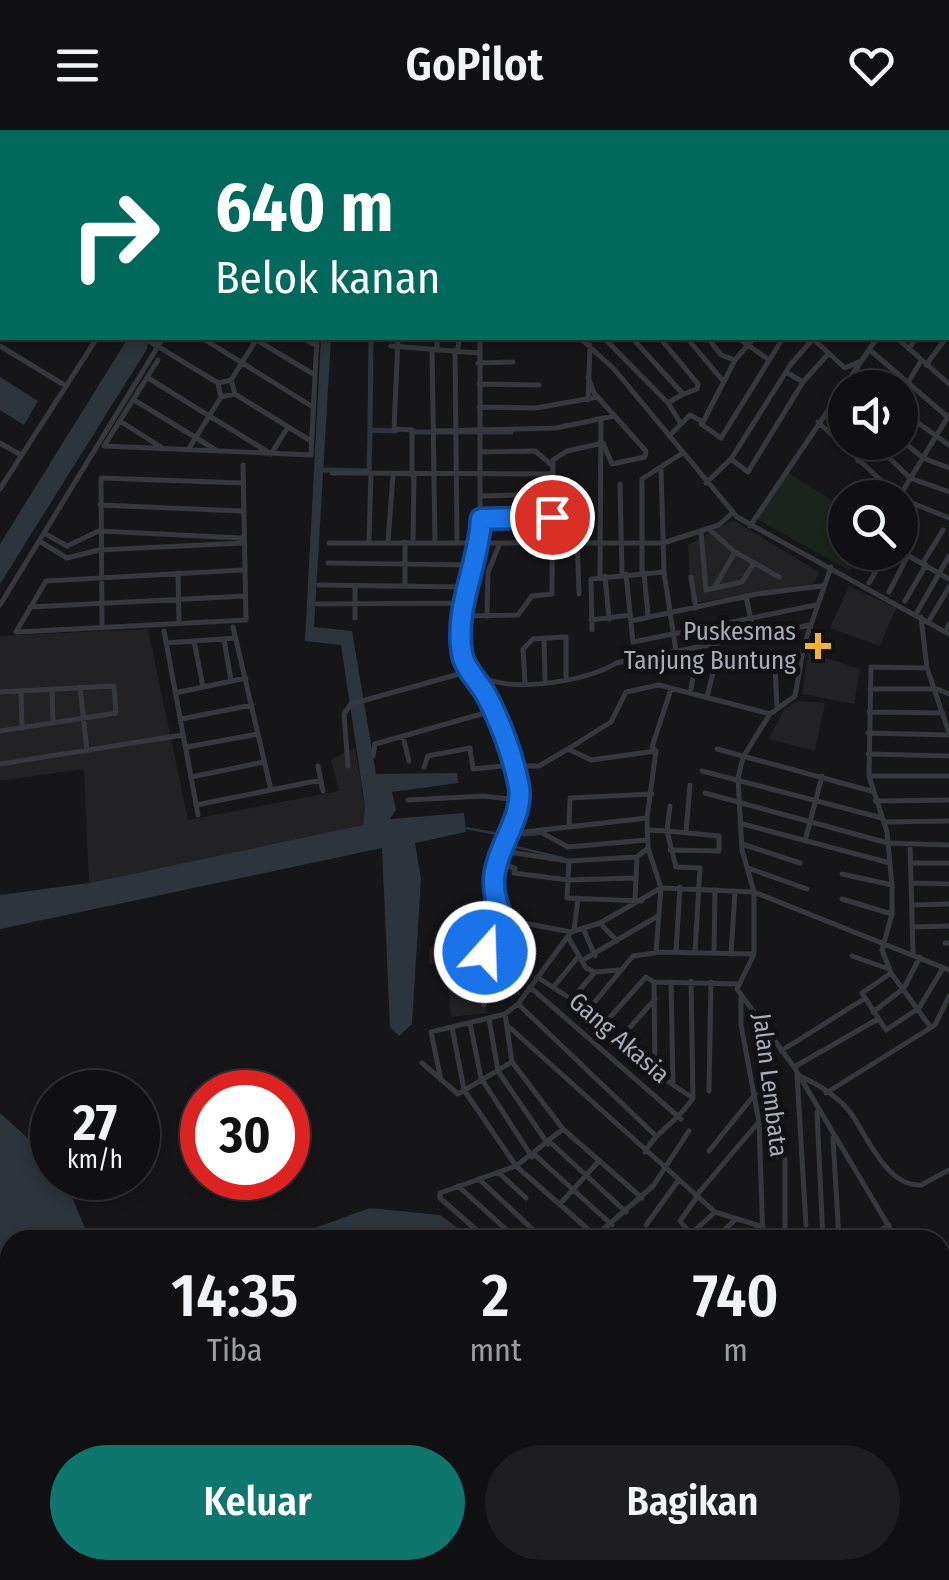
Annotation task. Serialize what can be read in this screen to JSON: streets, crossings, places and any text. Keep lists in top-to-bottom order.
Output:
{
  "streets": {
    "street": ["Gang Akasia", "Jalan Lembata"]
  },
  "places": {
    "health": ["Puskesmas Tanjung Buntung"]
  },
  "page": {
    "header": "GoPilot",
    "turn": ["640 m", "Belok kanan"],
    "speed": "27 km/h",
    "limit": "30",
    "eta": [
      "14:35",
      "Tiba",
      "2",
      "mnt",
      "740",
      "m"
    ],
    "buttons": ["Keluar", "Bagikan"]
  }
}
